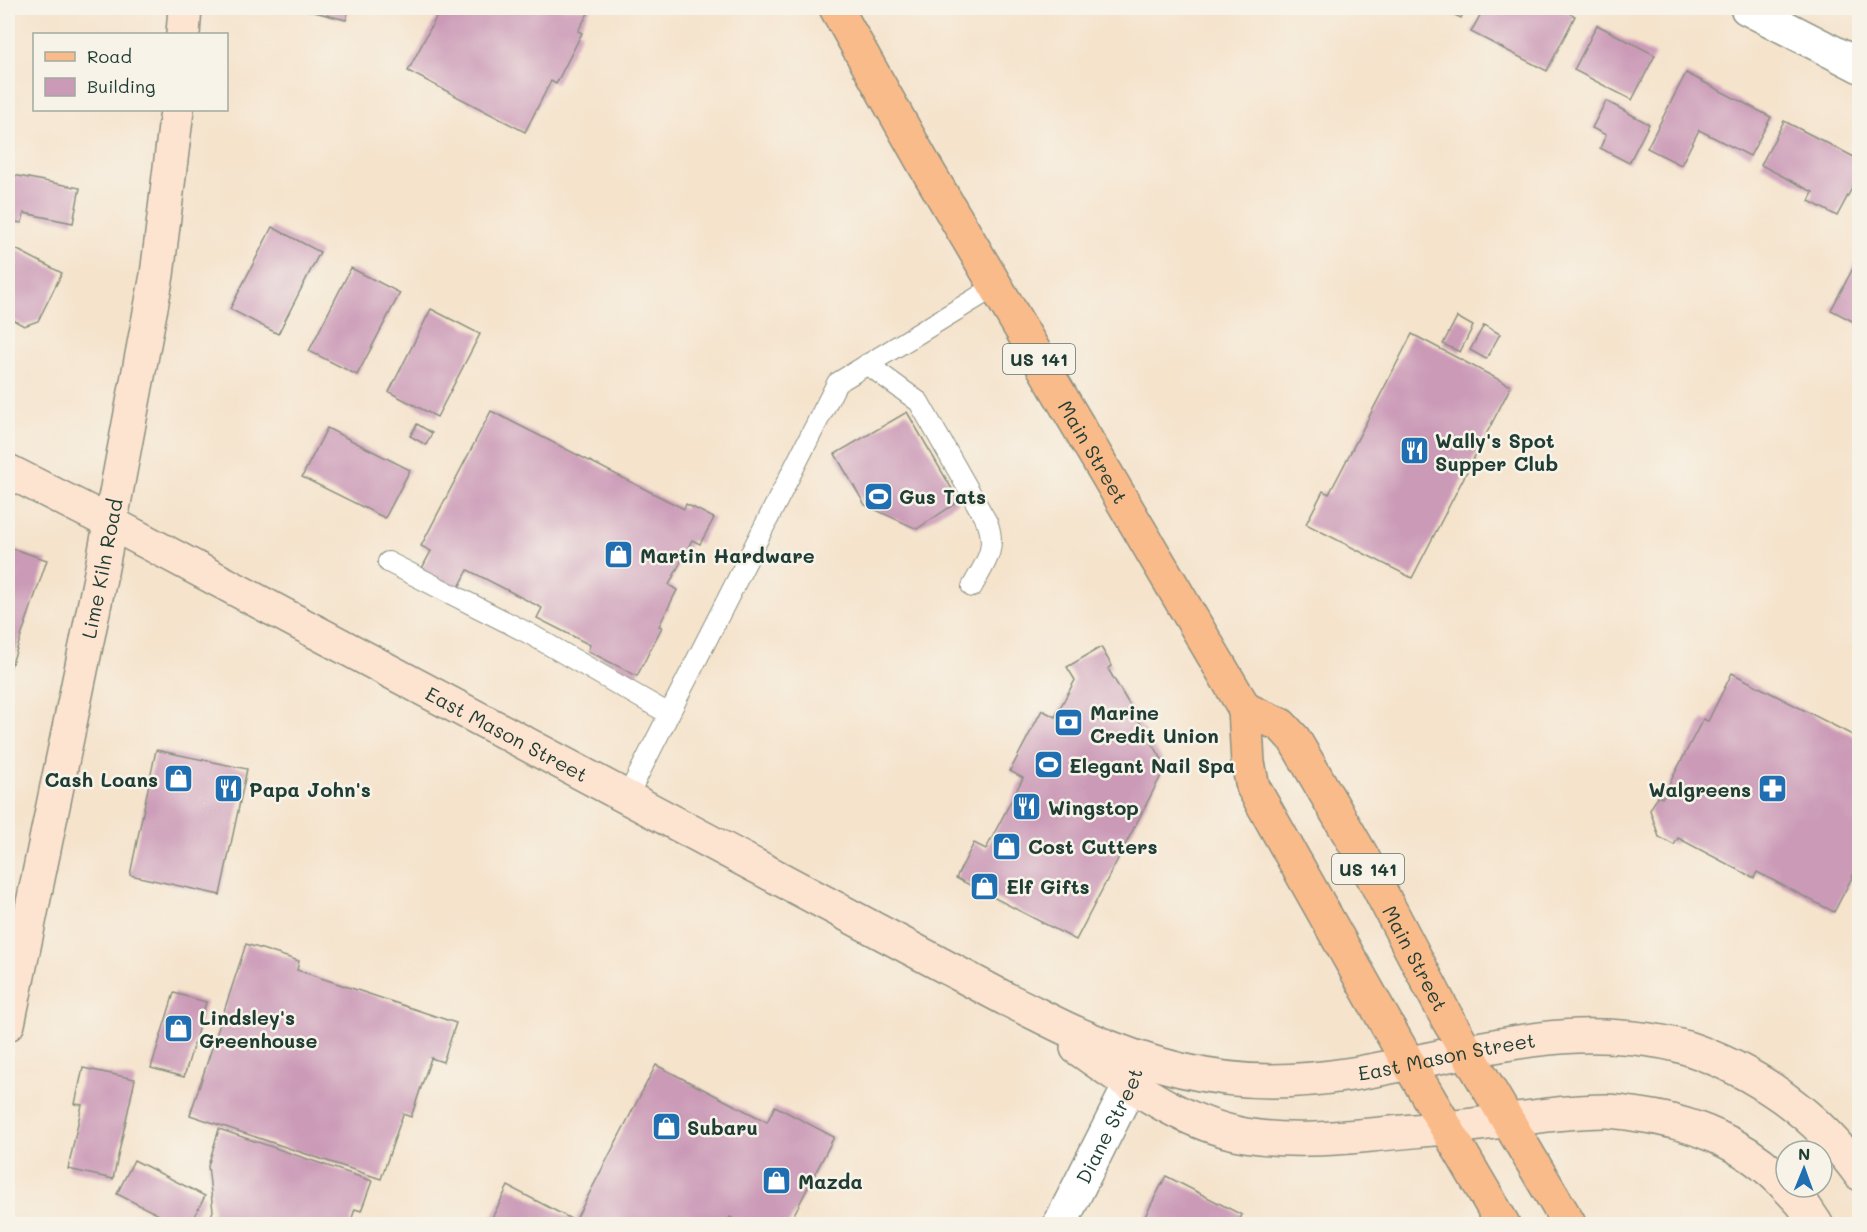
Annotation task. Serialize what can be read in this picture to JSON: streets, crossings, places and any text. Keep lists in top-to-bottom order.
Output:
{
  "streets": {
    "main road": [
      "US 141",
      "Main Street",
      "Lime Kiln Road",
      "East Mason Street"
    ],
    "street": ["Diane Street"]
  },
  "crossings": [
    ["Main Street", "East Mason Street"],
    ["Lime Kiln Road", "East Mason Street"],
    ["East Mason Street", "Diane Street"]
  ],
  "places": {
    "restaurant": ["Wally's Spot Supper Club", "Papa John's", "Wingstop"],
    "sports": ["Gus Tats", "Elegant Nail Spa"],
    "shop": [
      "Martin Hardware",
      "Cash Loans",
      "Cost Cutters",
      "Elf Gifts",
      "Lindsley's Greenhouse",
      "Subaru",
      "Mazda"
    ],
    "bank": ["Marine Credit Union"],
    "pharmacy": ["Walgreens"]
  },
  "legend": ["Road", "Building"],
  "north": "top"
}
